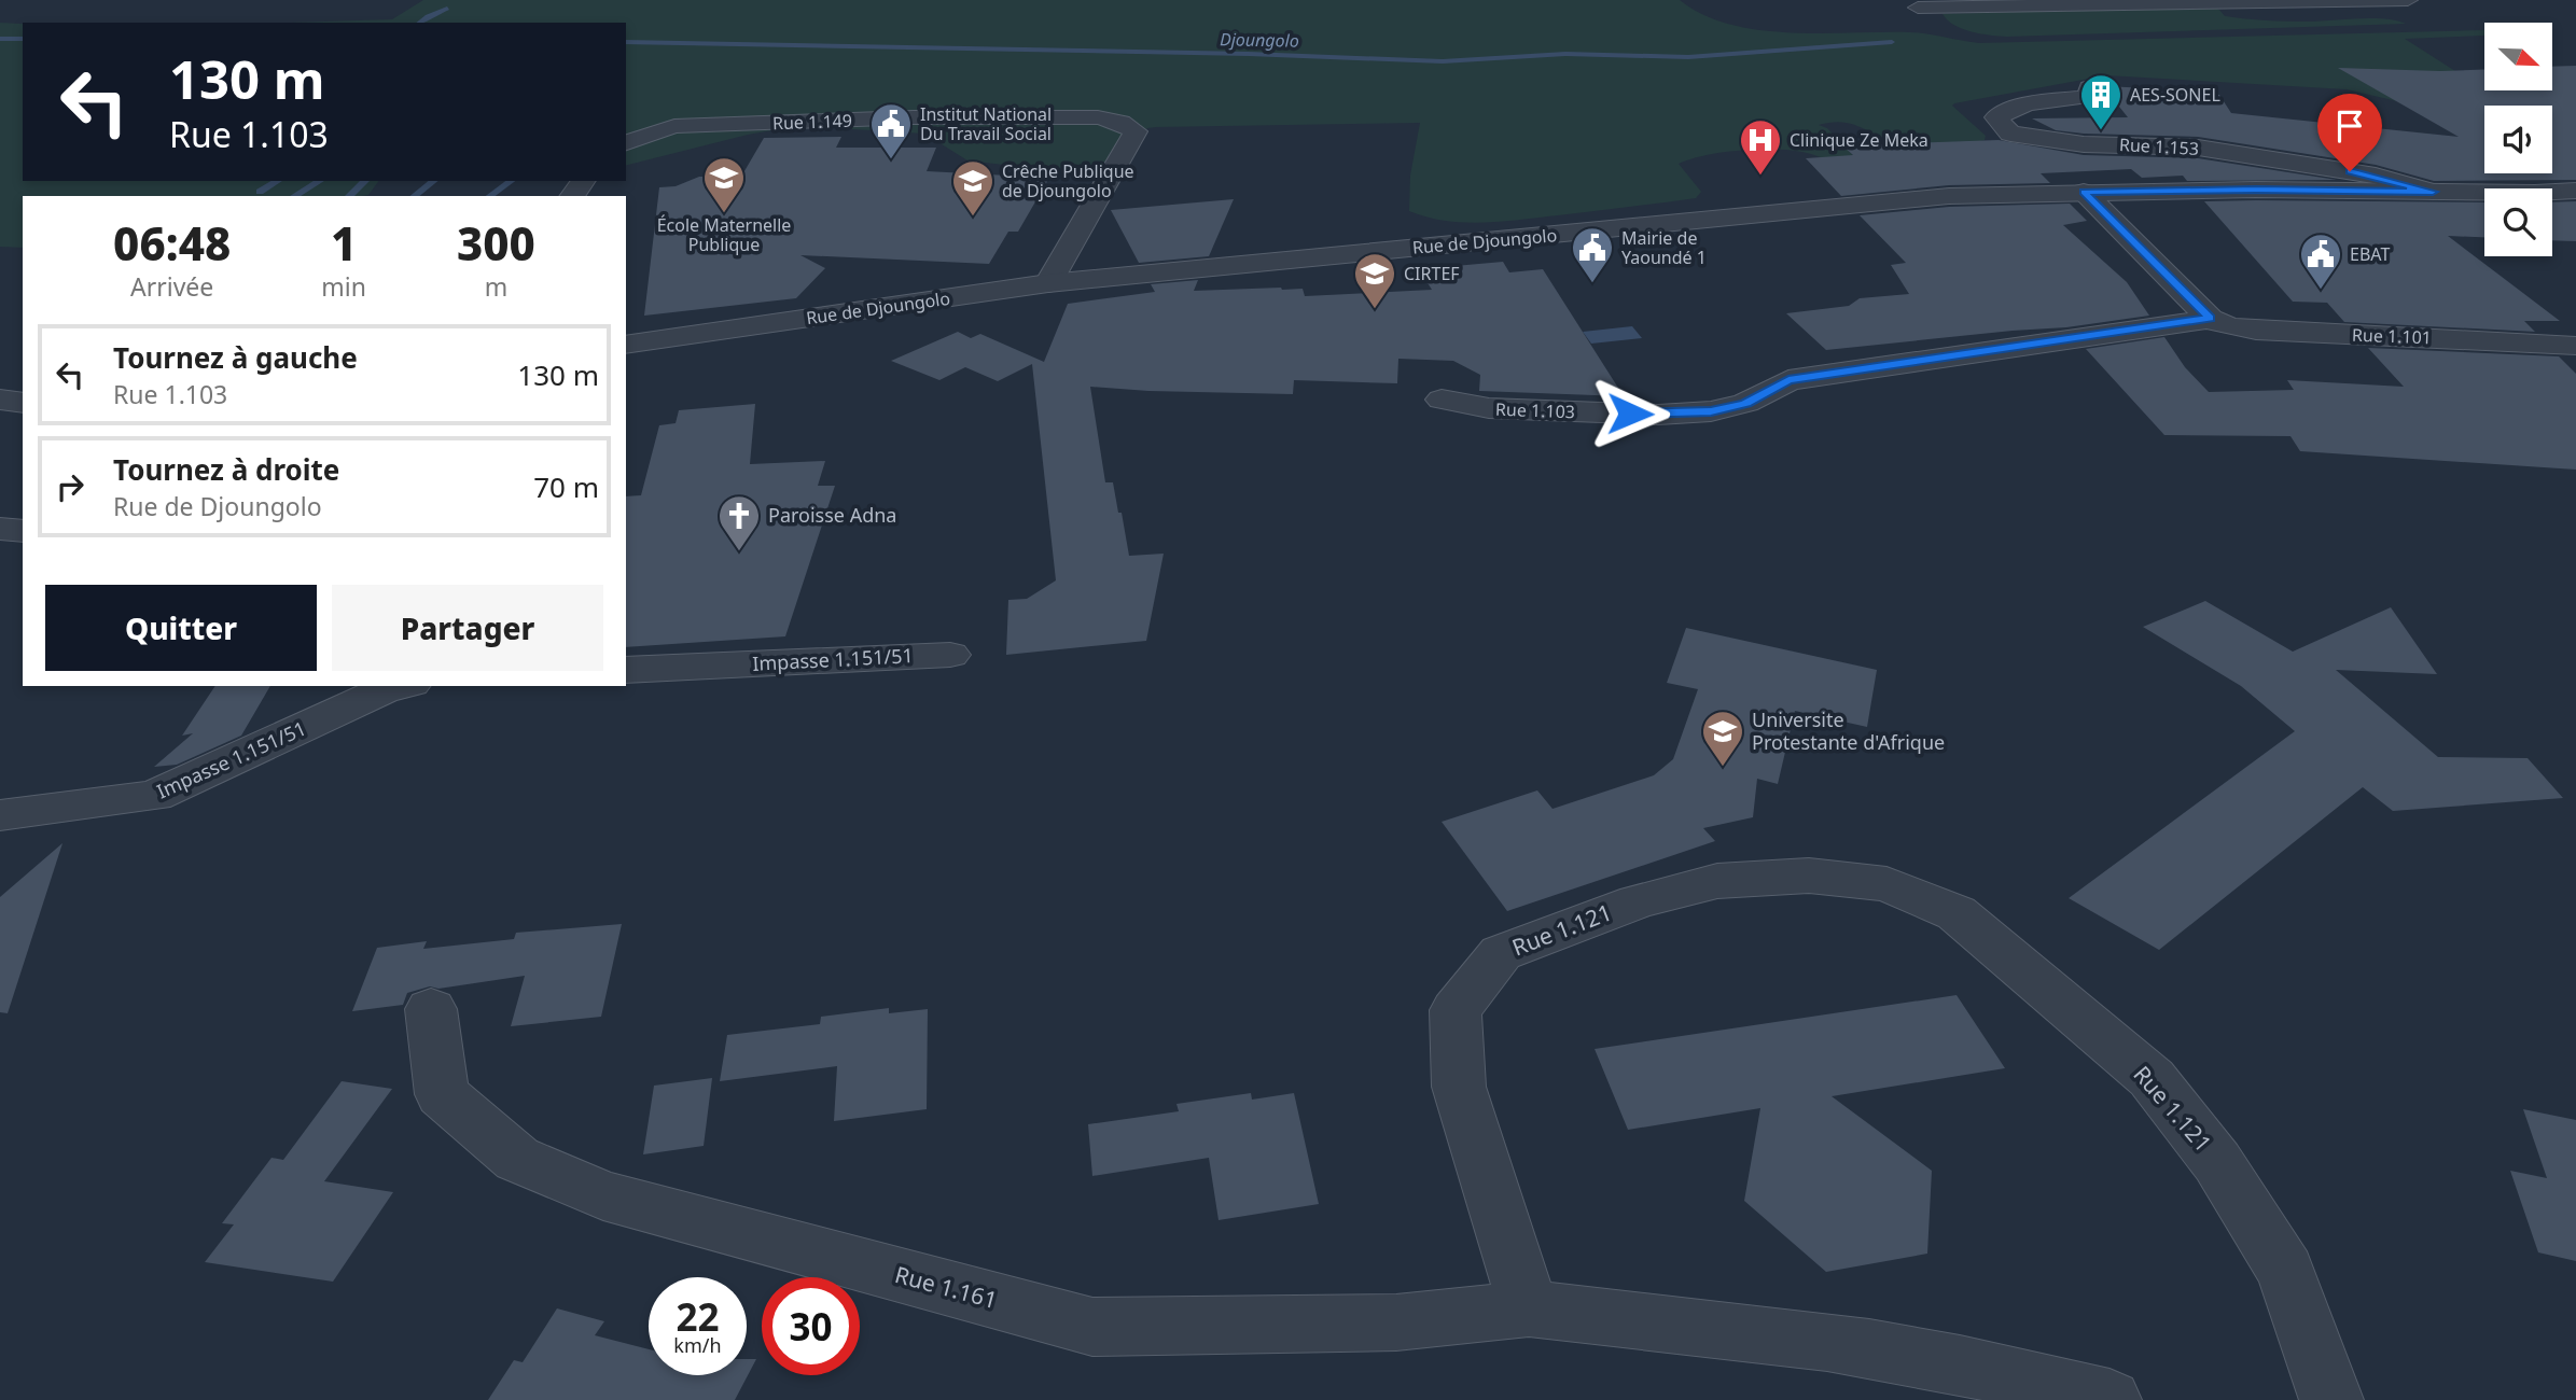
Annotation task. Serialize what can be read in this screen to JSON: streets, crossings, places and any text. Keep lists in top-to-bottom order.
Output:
{
  "streets": {
    "street": [
      "Rue 1.149",
      "Rue 1.153",
      "Rue de Djoungolo",
      "Rue 1.101",
      "Rue 1.103",
      "Impasse 1.151/51",
      "Rue 1.121",
      "Rue 1.161"
    ]
  },
  "crossings": [
    ["Rue 1.149", "Rue de Djoungolo"],
    ["Rue 1.153", "Rue de Djoungolo"],
    ["Rue 1.101", "Rue 1.103"],
    ["Rue 1.121", "Rue 1.161"]
  ],
  "water": ["Djoungolo"],
  "places": {
    "building": ["AES-SONEL"],
    "public building": ["Institut National Du Travail Social", "Mairie de Yaoundé 1", "EBAT"],
    "hospital": ["Clinique Ze Meka"],
    "school or university": [
      "École Maternelle Publique",
      "Crêche Publique de Djoungolo",
      "CIRTEF",
      "Universite Protestante d'Afrique"
    ],
    "church": ["Paroisse Adna"]
  },
  "north": "bottom right",
  "page": {
    "turn": ["130 m", "Rue 1.103"],
    "eta": [
      "06:48",
      "Arrivée",
      "1",
      "min",
      "300",
      "m"
    ],
    "list": [
      {
        "name": "Tournez à gauche",
        "note": "Rue 1.103",
        "value": "130 m"
      },
      {
        "name": "Tournez à droite",
        "note": "Rue de Djoungolo",
        "value": "70 m"
      }
    ],
    "buttons": ["Quitter", "Partager"],
    "speed": "22 km/h",
    "limit": "30"
  }
}
